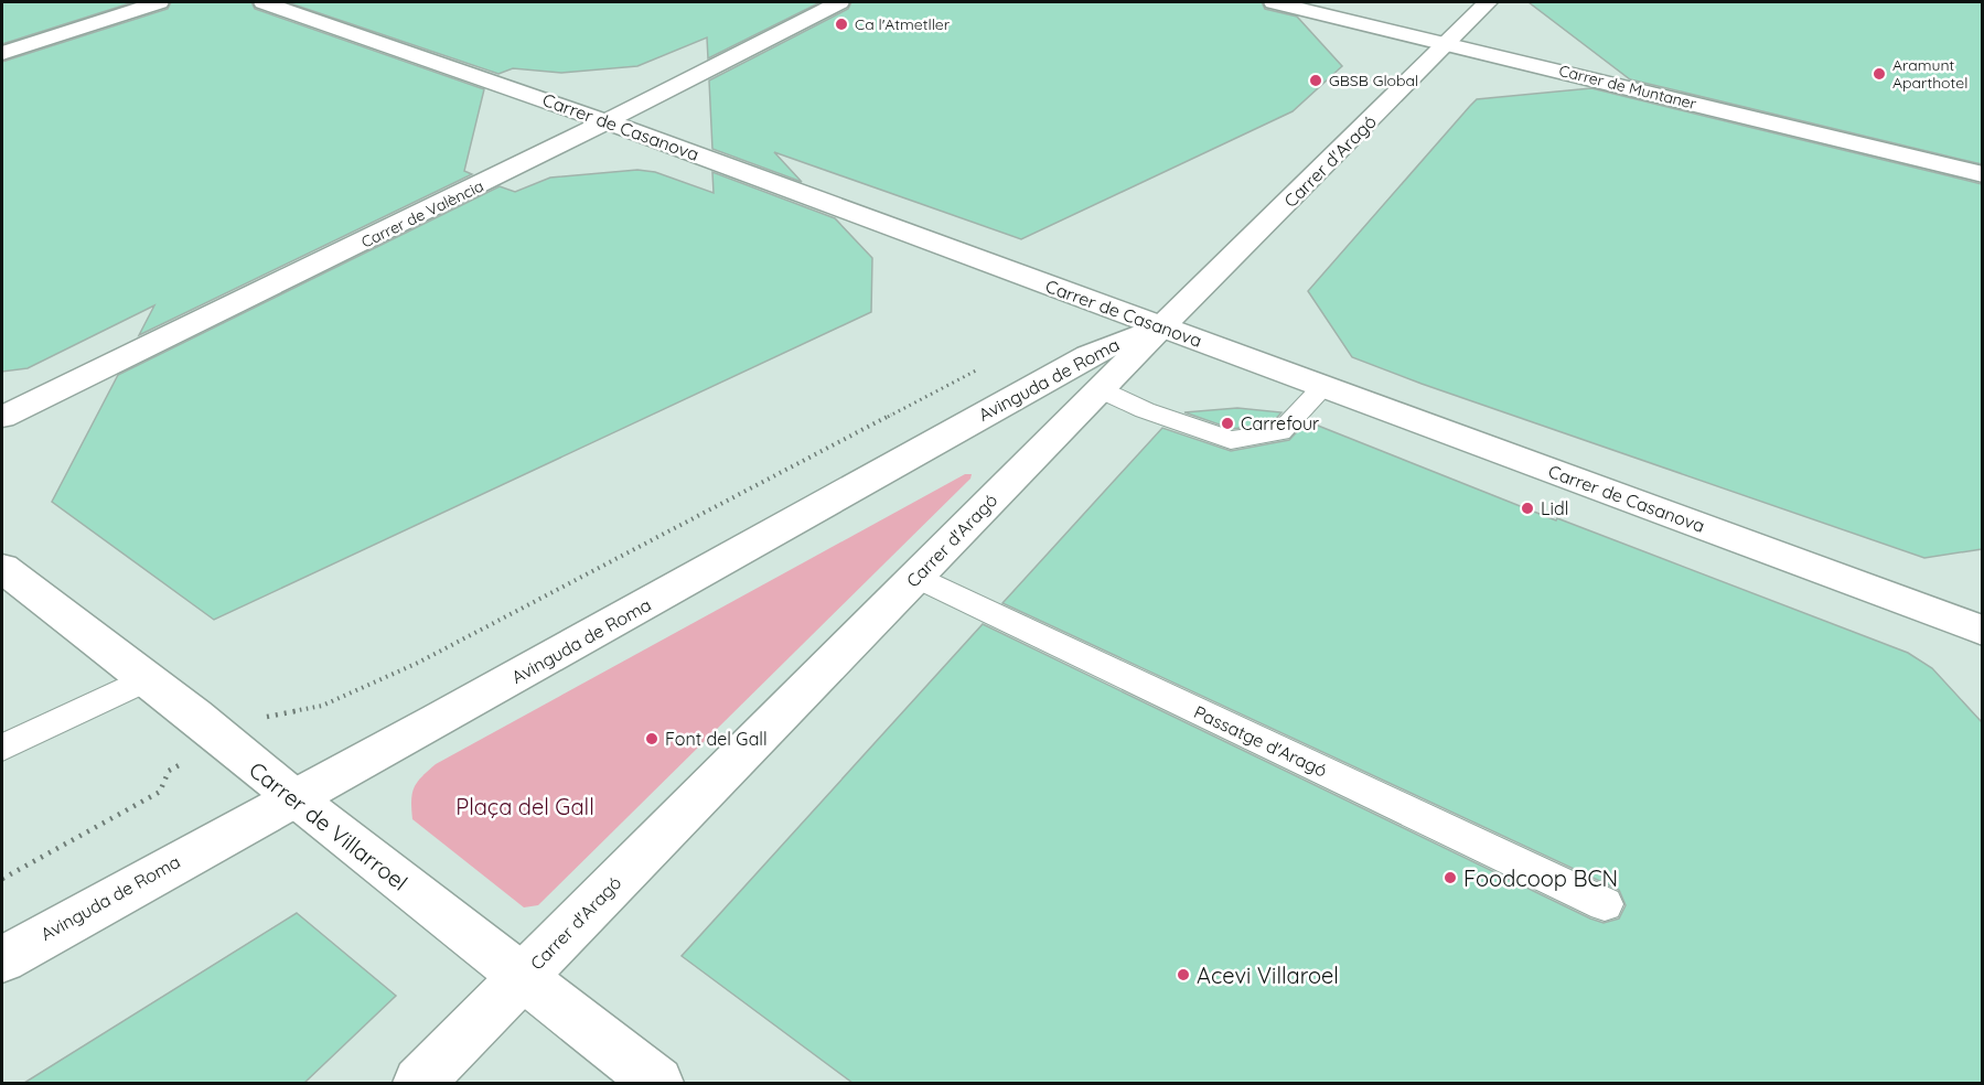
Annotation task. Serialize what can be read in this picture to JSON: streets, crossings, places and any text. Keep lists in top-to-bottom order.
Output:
{
  "streets": {
    "street": [
      "Carrer de Muntaner",
      "Carrer de Casanova",
      "Carrer d'Aragó",
      "Carrer de València",
      "Avinguda de Roma",
      "Carrer de Villarroel"
    ],
    "lane": ["Passatge d'Aragó"]
  },
  "crossings": [
    ["Carrer de Muntaner", "Carrer d'Aragó"],
    ["Carrer de Casanova", "Carrer d'Aragó"],
    ["Carrer de Casanova", "Carrer de València"],
    ["Carrer de Casanova", "Avinguda de Roma"],
    ["Carrer d'Aragó", "Avinguda de Roma"],
    ["Carrer d'Aragó", "Passatge d'Aragó"],
    ["Carrer d'Aragó", "Carrer de Villarroel"],
    ["Avinguda de Roma", "Carrer de Villarroel"]
  ],
  "parks": ["Plaça del Gall"],
  "places": [
    "Ca l'Atmetller",
    "Aramunt Aparthotel",
    "GBSB Global",
    "Carrefour",
    "Lidl",
    "Font del Gall",
    "Foodcoop BCN",
    "Acevi Villaroel"
  ]
}
